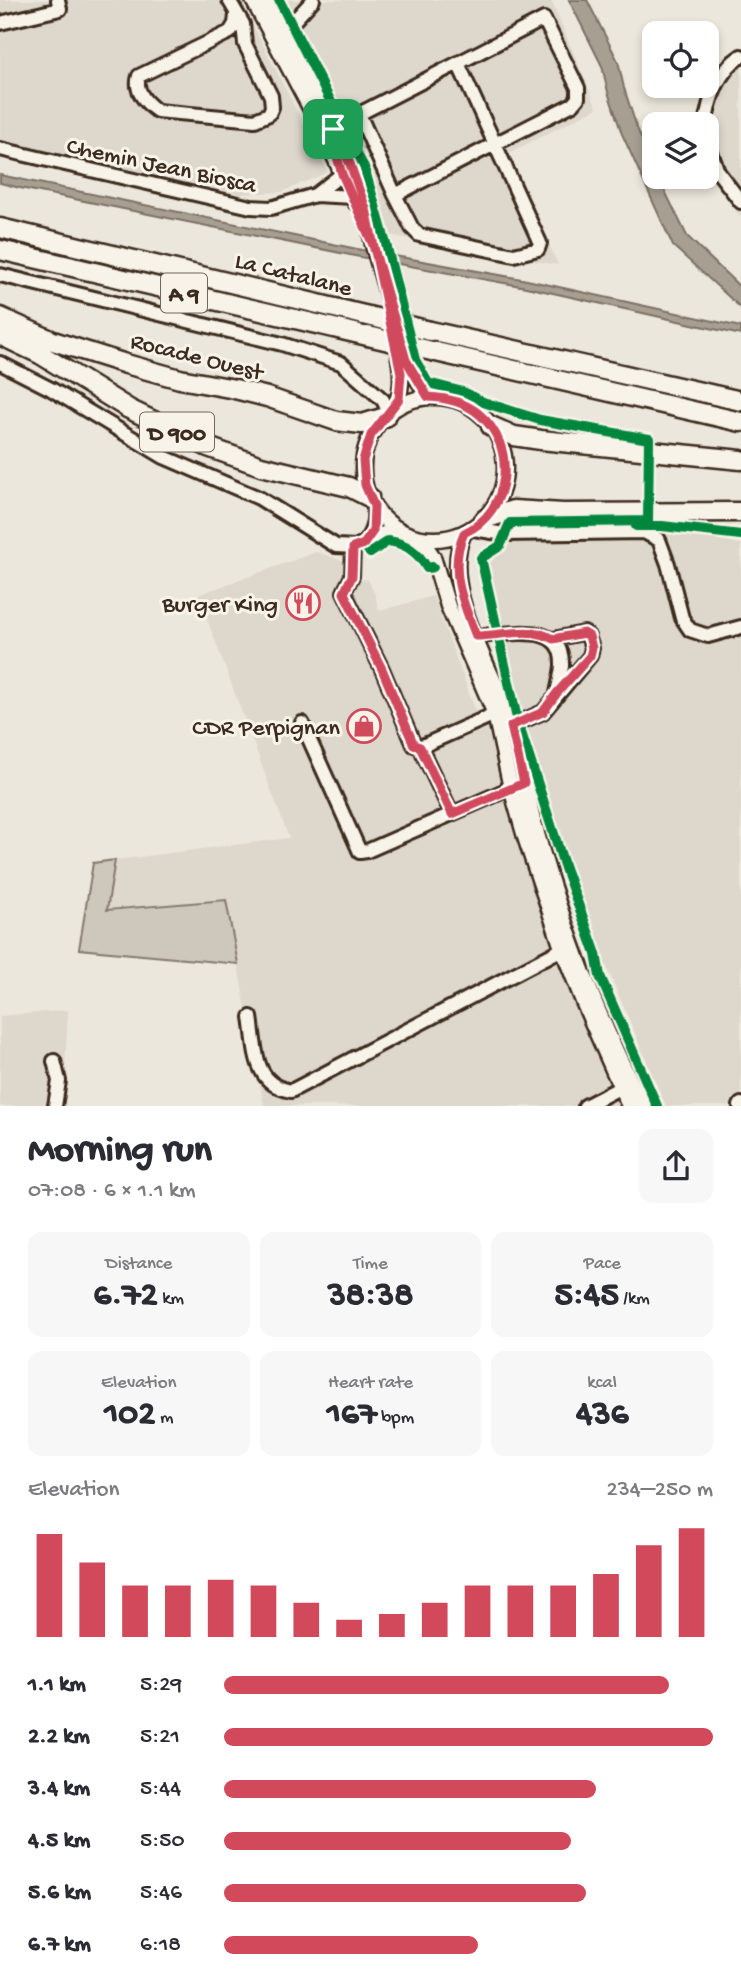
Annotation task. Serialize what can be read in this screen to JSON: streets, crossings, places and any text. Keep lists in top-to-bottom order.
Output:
{
  "streets": {
    "highway": [
      "La Catalane",
      "A 9",
      "Rocade Ouest",
      "D 900"
    ],
    "street": ["Chemin Jean Biosca"]
  },
  "crossings": [
    ["Rocade Ouest", "D 900"]
  ],
  "places": {
    "restaurant": ["Burger King"],
    "shop": ["CDR Perpignan"]
  },
  "page": {
    "heading": ["Morning run", "07:08 · 6 × 1.1 km"],
    "stats": [
      ["Distance", "6.72 km"],
      ["Time", "38:38"],
      ["Pace", "5:45 /km"],
      ["Elevation", "102 m"],
      ["Heart rate", "167 bpm"],
      ["kcal", "436"]
    ],
    "chart": ["Elevation", "234–250 m"],
    "list": [
      {
        "name": "1.1 km",
        "note": "5:29"
      },
      {
        "name": "2.2 km",
        "note": "5:21"
      },
      {
        "name": "3.4 km",
        "note": "5:44"
      },
      {
        "name": "4.5 km",
        "note": "5:50"
      },
      {
        "name": "5.6 km",
        "note": "5:46"
      },
      {
        "name": "6.7 km",
        "note": "6:18"
      }
    ]
  }
}
